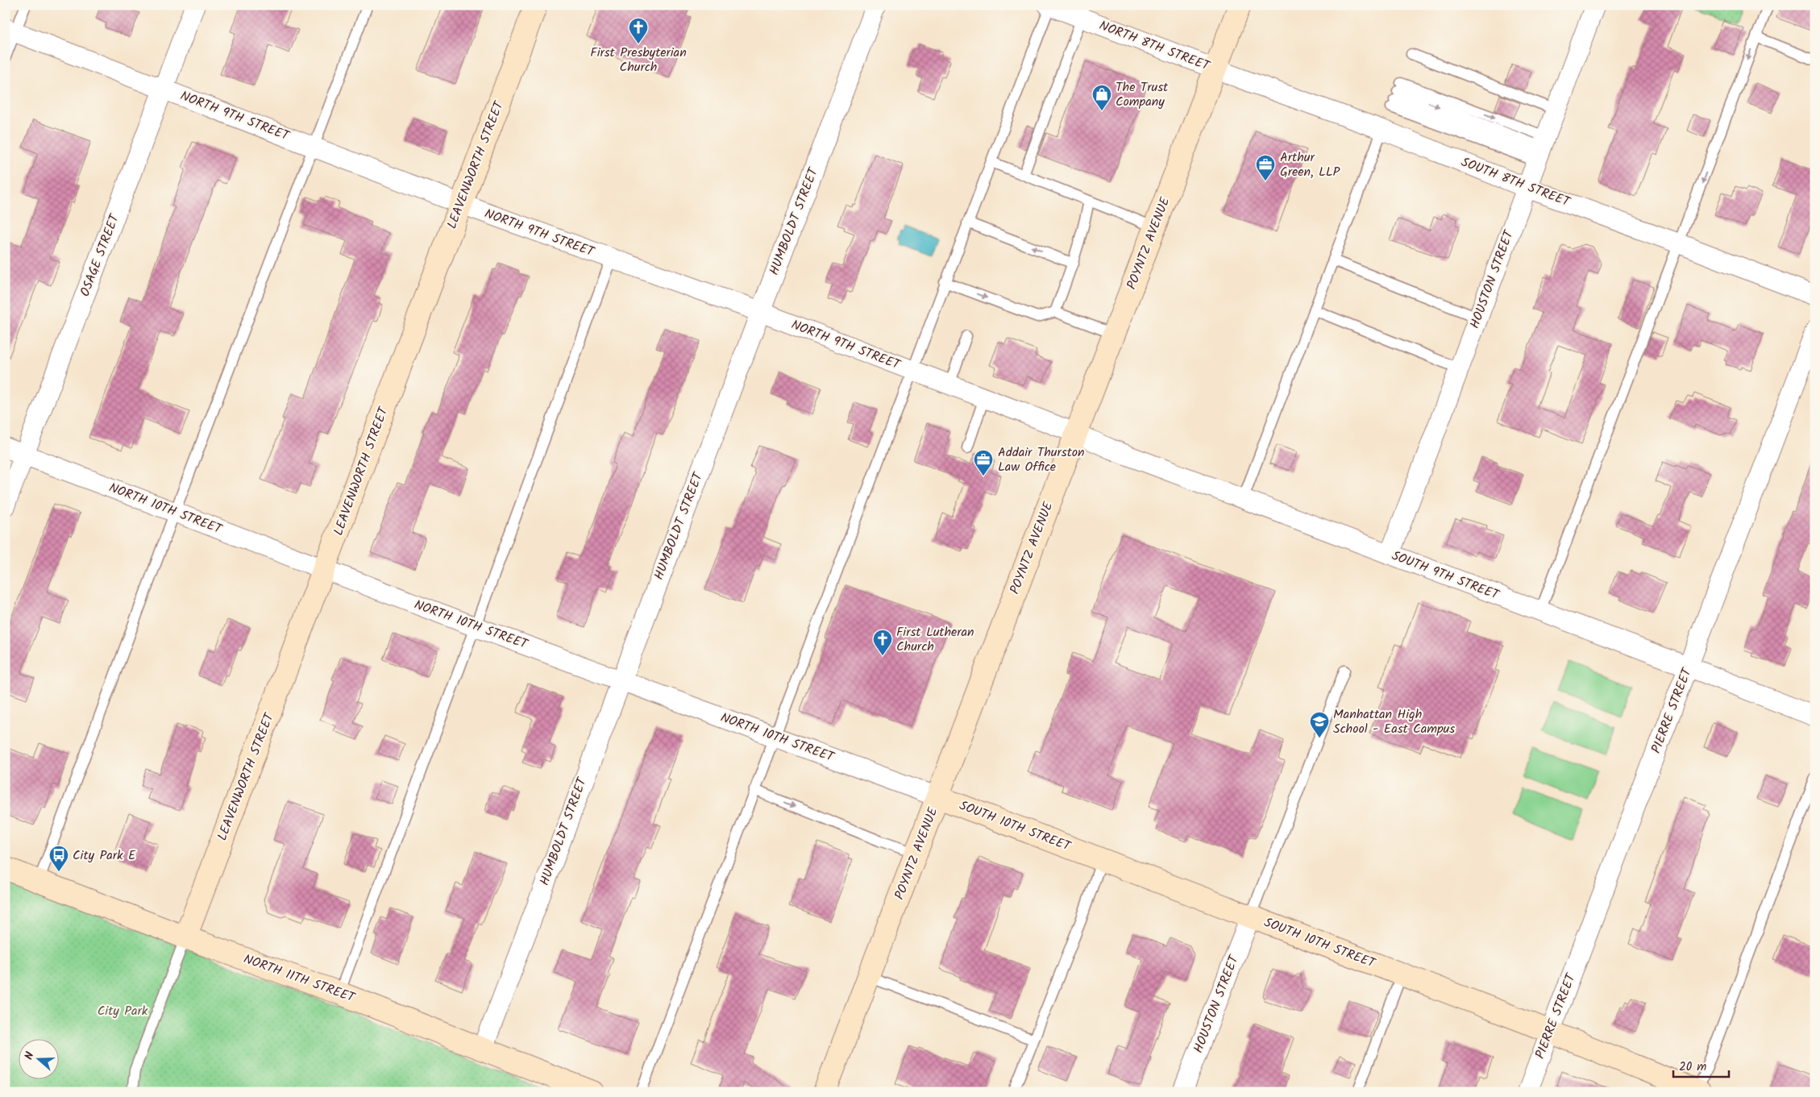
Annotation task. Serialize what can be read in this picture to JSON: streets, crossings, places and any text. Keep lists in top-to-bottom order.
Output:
{
  "streets": {
    "street": [
      "NORTH 8TH STREET",
      "NORTH 9TH STREET",
      "LEAVENWORTH STREET",
      "SOUTH 8TH STREET",
      "HUMBOLDT STREET",
      "POYNTZ AVENUE",
      "OSAGE STREET",
      "HOUSTON STREET",
      "NORTH 10TH STREET",
      "SOUTH 9TH STREET",
      "PIERRE STREET",
      "SOUTH 10TH STREET",
      "NORTH 11TH STREET"
    ]
  },
  "crossings": [
    ["NORTH 8TH STREET", "SOUTH 8TH STREET"],
    ["NORTH 8TH STREET", "POYNTZ AVENUE"],
    ["NORTH 9TH STREET", "LEAVENWORTH STREET"],
    ["NORTH 9TH STREET", "HUMBOLDT STREET"],
    ["NORTH 9TH STREET", "POYNTZ AVENUE"],
    ["NORTH 9TH STREET", "OSAGE STREET"],
    ["NORTH 9TH STREET", "SOUTH 9TH STREET"],
    ["LEAVENWORTH STREET", "NORTH 10TH STREET"],
    ["LEAVENWORTH STREET", "NORTH 11TH STREET"],
    ["SOUTH 8TH STREET", "POYNTZ AVENUE"],
    ["SOUTH 8TH STREET", "HOUSTON STREET"],
    ["HUMBOLDT STREET", "NORTH 10TH STREET"],
    ["HUMBOLDT STREET", "NORTH 11TH STREET"],
    ["POYNTZ AVENUE", "NORTH 10TH STREET"],
    ["POYNTZ AVENUE", "SOUTH 9TH STREET"],
    ["POYNTZ AVENUE", "SOUTH 10TH STREET"],
    ["OSAGE STREET", "NORTH 10TH STREET"],
    ["HOUSTON STREET", "SOUTH 9TH STREET"],
    ["HOUSTON STREET", "SOUTH 10TH STREET"],
    ["NORTH 10TH STREET", "SOUTH 10TH STREET"],
    ["SOUTH 9TH STREET", "PIERRE STREET"],
    ["PIERRE STREET", "SOUTH 10TH STREET"]
  ],
  "parks": ["City Park"],
  "places": {
    "church": ["First Presbyterian Church", "First Lutheran Church"],
    "shop": ["The Trust Company"],
    "office": ["Arthur Green, LLP", "Addair Thurston Law Office"],
    "school or university": ["Manhattan High School - East Campus"],
    "bus stop": ["City Park E"]
  },
  "scale_bar": "20 m",
  "north": "left"
}
